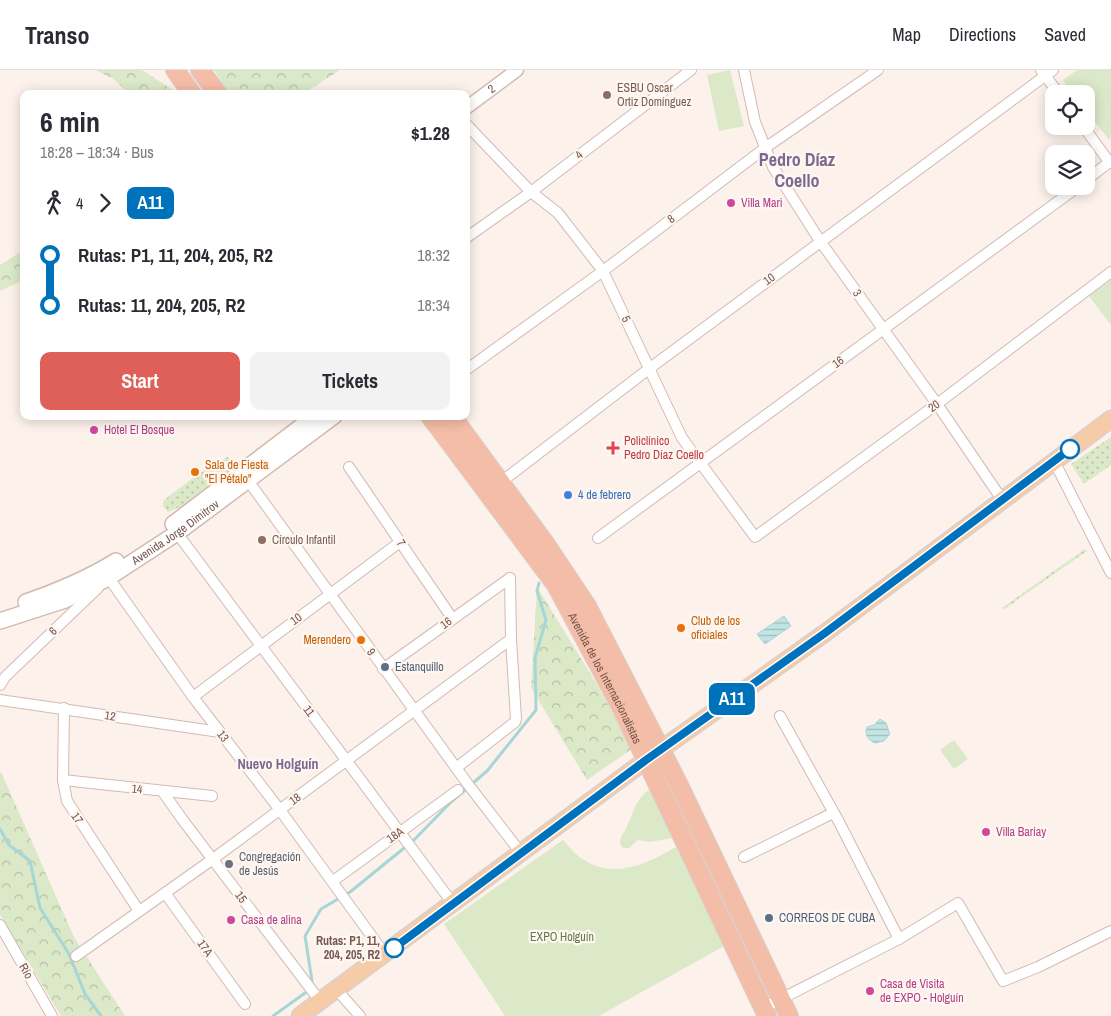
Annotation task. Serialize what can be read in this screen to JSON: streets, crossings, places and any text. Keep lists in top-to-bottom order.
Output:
{
  "streets": {
    "highway": ["Avenida de los Internacionalistas"],
    "main road": ["Avenida Jorge Dimitrov"],
    "street": [
      "2",
      "4",
      "8",
      "10",
      "3",
      "5",
      "16",
      "20",
      "7",
      "6",
      "9",
      "11",
      "12",
      "13",
      "14",
      "18",
      "17",
      "18A",
      "15",
      "17A",
      "Río"
    ]
  },
  "crossings": [
    ["4", "5"],
    ["8", "3"],
    ["8", "5"],
    ["10", "3"],
    ["10", "5"],
    ["10", "7"],
    ["10", "9"],
    ["10", "Avenida de los Internacionalistas"],
    ["10", "11"],
    ["10", "13"],
    ["3", "16"],
    ["3", "20"],
    ["5", "16"],
    ["5", "20"],
    ["16", "7"],
    ["16", "9"],
    ["16", "18"],
    ["Avenida Jorge Dimitrov", "6"],
    ["Avenida Jorge Dimitrov", "9"],
    ["Avenida Jorge Dimitrov", "11"],
    ["Avenida Jorge Dimitrov", "13"],
    ["6", "13"],
    ["9", "18"],
    ["11", "18"],
    ["11", "18A"],
    ["12", "13"],
    ["12", "17"],
    ["13", "18"],
    ["13", "18A"],
    ["14", "17"],
    ["14", "15"],
    ["18", "17"],
    ["18", "15"],
    ["18", "17A"]
  ],
  "districts": ["Pedro Díaz Coello", "Nuevo Holguín"],
  "parks": ["EXPO Holguín"],
  "places": {
    "other": [
      "ESBU Oscar Ortiz Domínguez",
      "Villa Mari",
      "Hotel El Bosque",
      "Sala de Fiesta \"El Pétalo\"",
      "4 de febrero",
      "Círculo Infantil",
      "Club de los oficiales",
      "Merendero",
      "Estanquillo",
      "Villa Bariay",
      "Congregación de Jesús",
      "CORREOS DE CUBA",
      "Casa de alina",
      "Rutas: P1, 11, 204, 205, R2",
      "Casa de Visita de EXPO - Holguín"
    ],
    "health": ["Policlínico Pedro Díaz Coello"]
  },
  "lines": ["bus line A11"],
  "page": {
    "header": "Transo",
    "nav": ["Map", "Directions", "Saved"],
    "on_map": "A11",
    "heading": ["6 min", "18:28 – 18:34 · Bus", "$1.28"],
    "legs": ["4", "A11"],
    "list": [
      {
        "name": "Rutas: P1, 11, 204, 205, R2",
        "value": "18:32"
      },
      {
        "name": "Rutas: 11, 204, 205, R2",
        "value": "18:34"
      }
    ],
    "buttons": ["Start", "Tickets"]
  }
}
